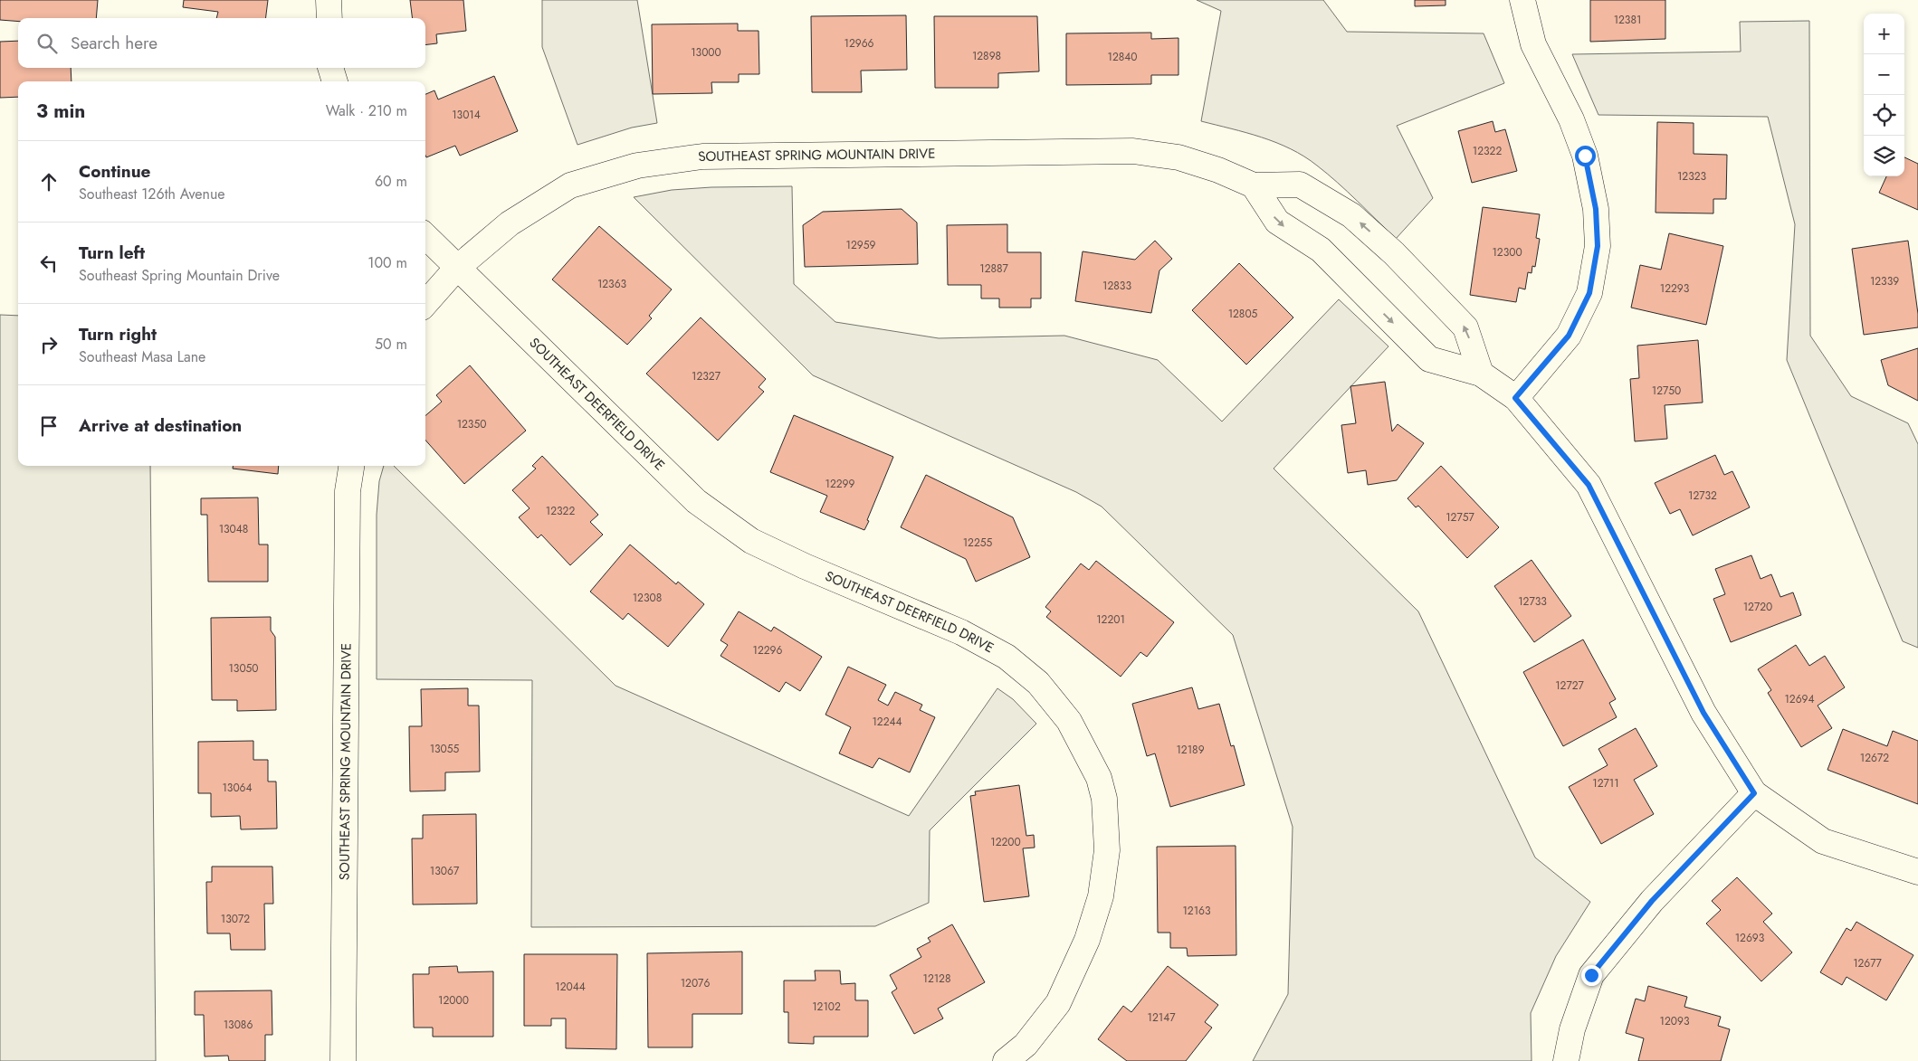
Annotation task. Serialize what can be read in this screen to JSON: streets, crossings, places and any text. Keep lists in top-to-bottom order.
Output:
{
  "streets": {
    "street": ["SOUTHEAST SPRING MOUNTAIN DRIVE", "SOUTHEAST DEERFIELD DRIVE"]
  },
  "crossings": [
    ["SOUTHEAST SPRING MOUNTAIN DRIVE", "SOUTHEAST DEERFIELD DRIVE"]
  ],
  "house_numbers": [
    "12381",
    "12966",
    "13000",
    "12898",
    "12840",
    "13014",
    "12322",
    "12323",
    "12959",
    "12300",
    "12887",
    "12339",
    "12363",
    "12833",
    "12293",
    "12805",
    "12327",
    "12750",
    "12350",
    "12299",
    "12732",
    "12322",
    "12757",
    "13048",
    "12255",
    "12308",
    "12733",
    "12720",
    "12201",
    "12296",
    "13050",
    "12727",
    "12694",
    "12244",
    "13055",
    "12189",
    "12672",
    "12711",
    "13064",
    "12200",
    "13067",
    "12163",
    "13072",
    "12693",
    "12677",
    "12128",
    "12076",
    "12044",
    "12000",
    "12102",
    "12147",
    "12093",
    "13086"
  ],
  "page": {
    "map_buttons": ["+", "−"],
    "search": "Search here",
    "heading": ["3 min", "Walk · 210 m"],
    "list": [
      ["Continue", "Southeast 126th Avenue", "60 m"],
      ["Turn left", "Southeast Spring Mountain Drive", "100 m"],
      ["Turn right", "Southeast Masa Lane", "50 m"],
      "Arrive at destination"
    ]
  }
}
